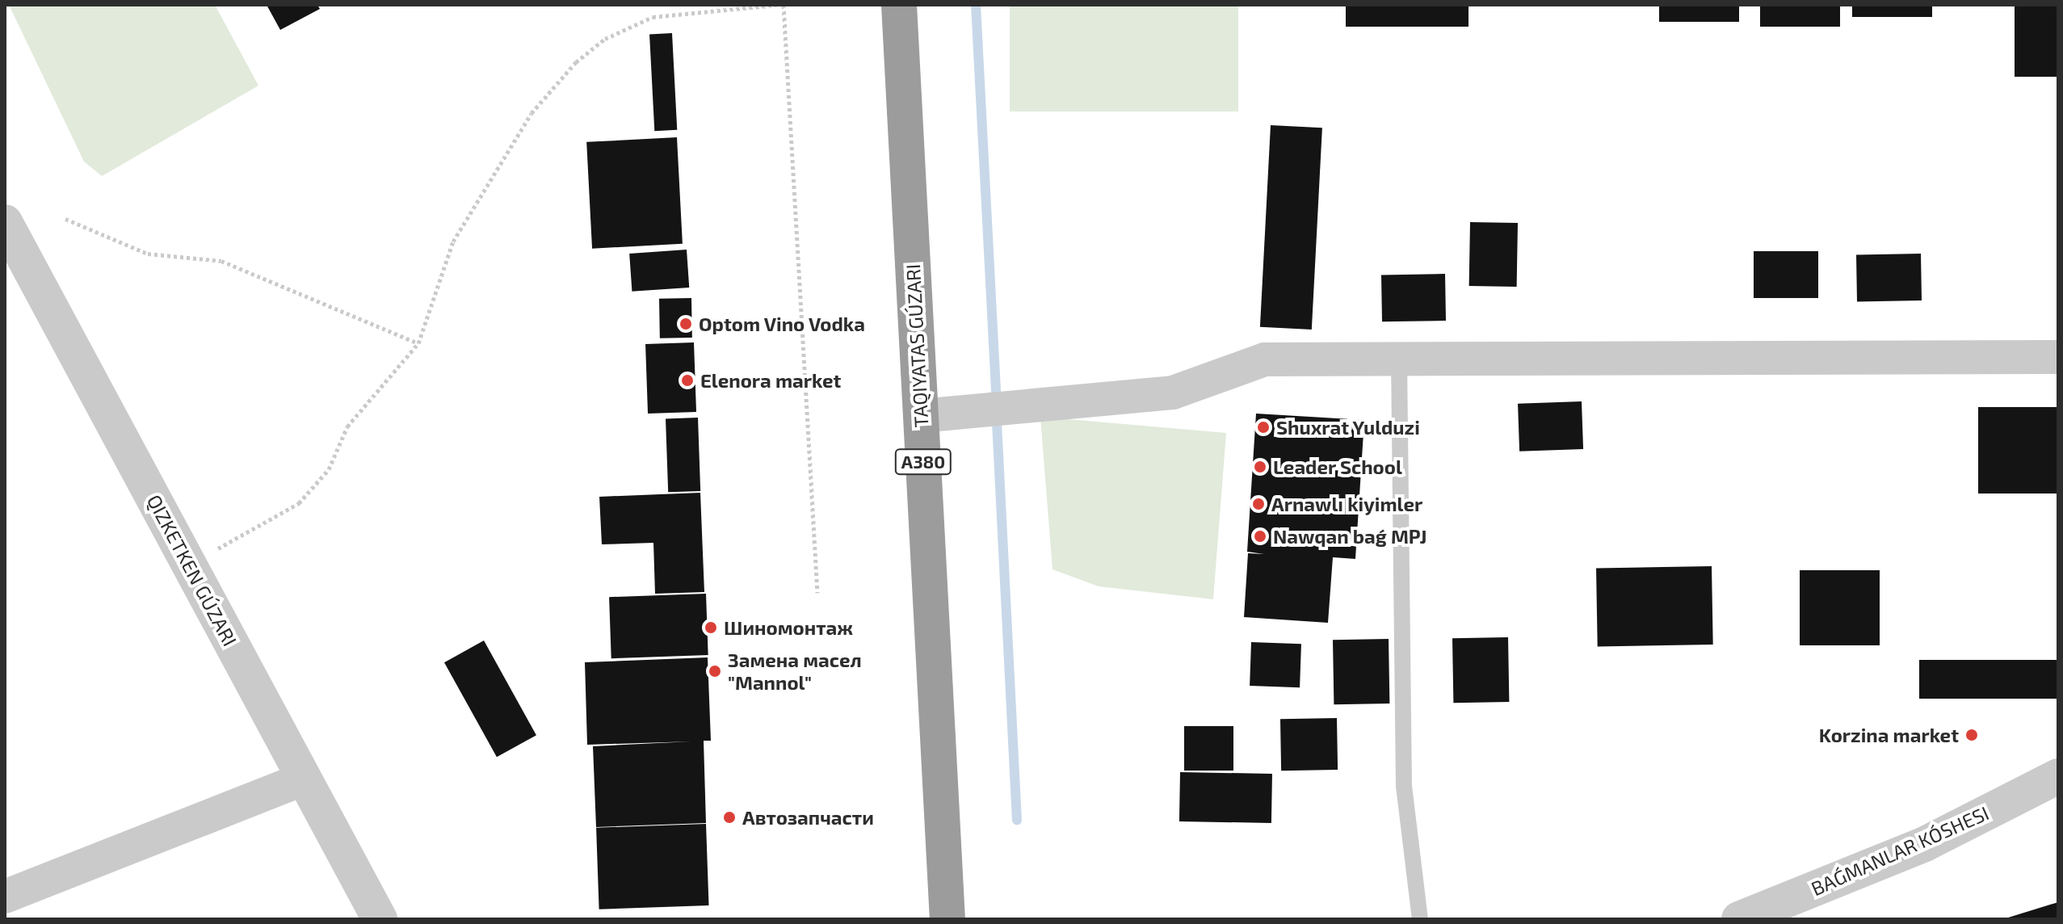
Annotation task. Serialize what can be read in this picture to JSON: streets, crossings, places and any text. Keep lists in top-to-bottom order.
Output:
{
  "streets": {
    "highway": ["A380"],
    "street": ["BAǴMANLAR KÓSHESI"]
  },
  "places": [
    "Optom Vino Vodka",
    "Elenora market",
    "Shuxrat Yulduzi",
    "Leader School",
    "Arnawlı kiyimler",
    "Nawqan baǵ MPJ",
    "Шиномонтаж",
    "Замена масел \"Mannol\"",
    "Korzina market",
    "Автозапчасти"
  ]
}
